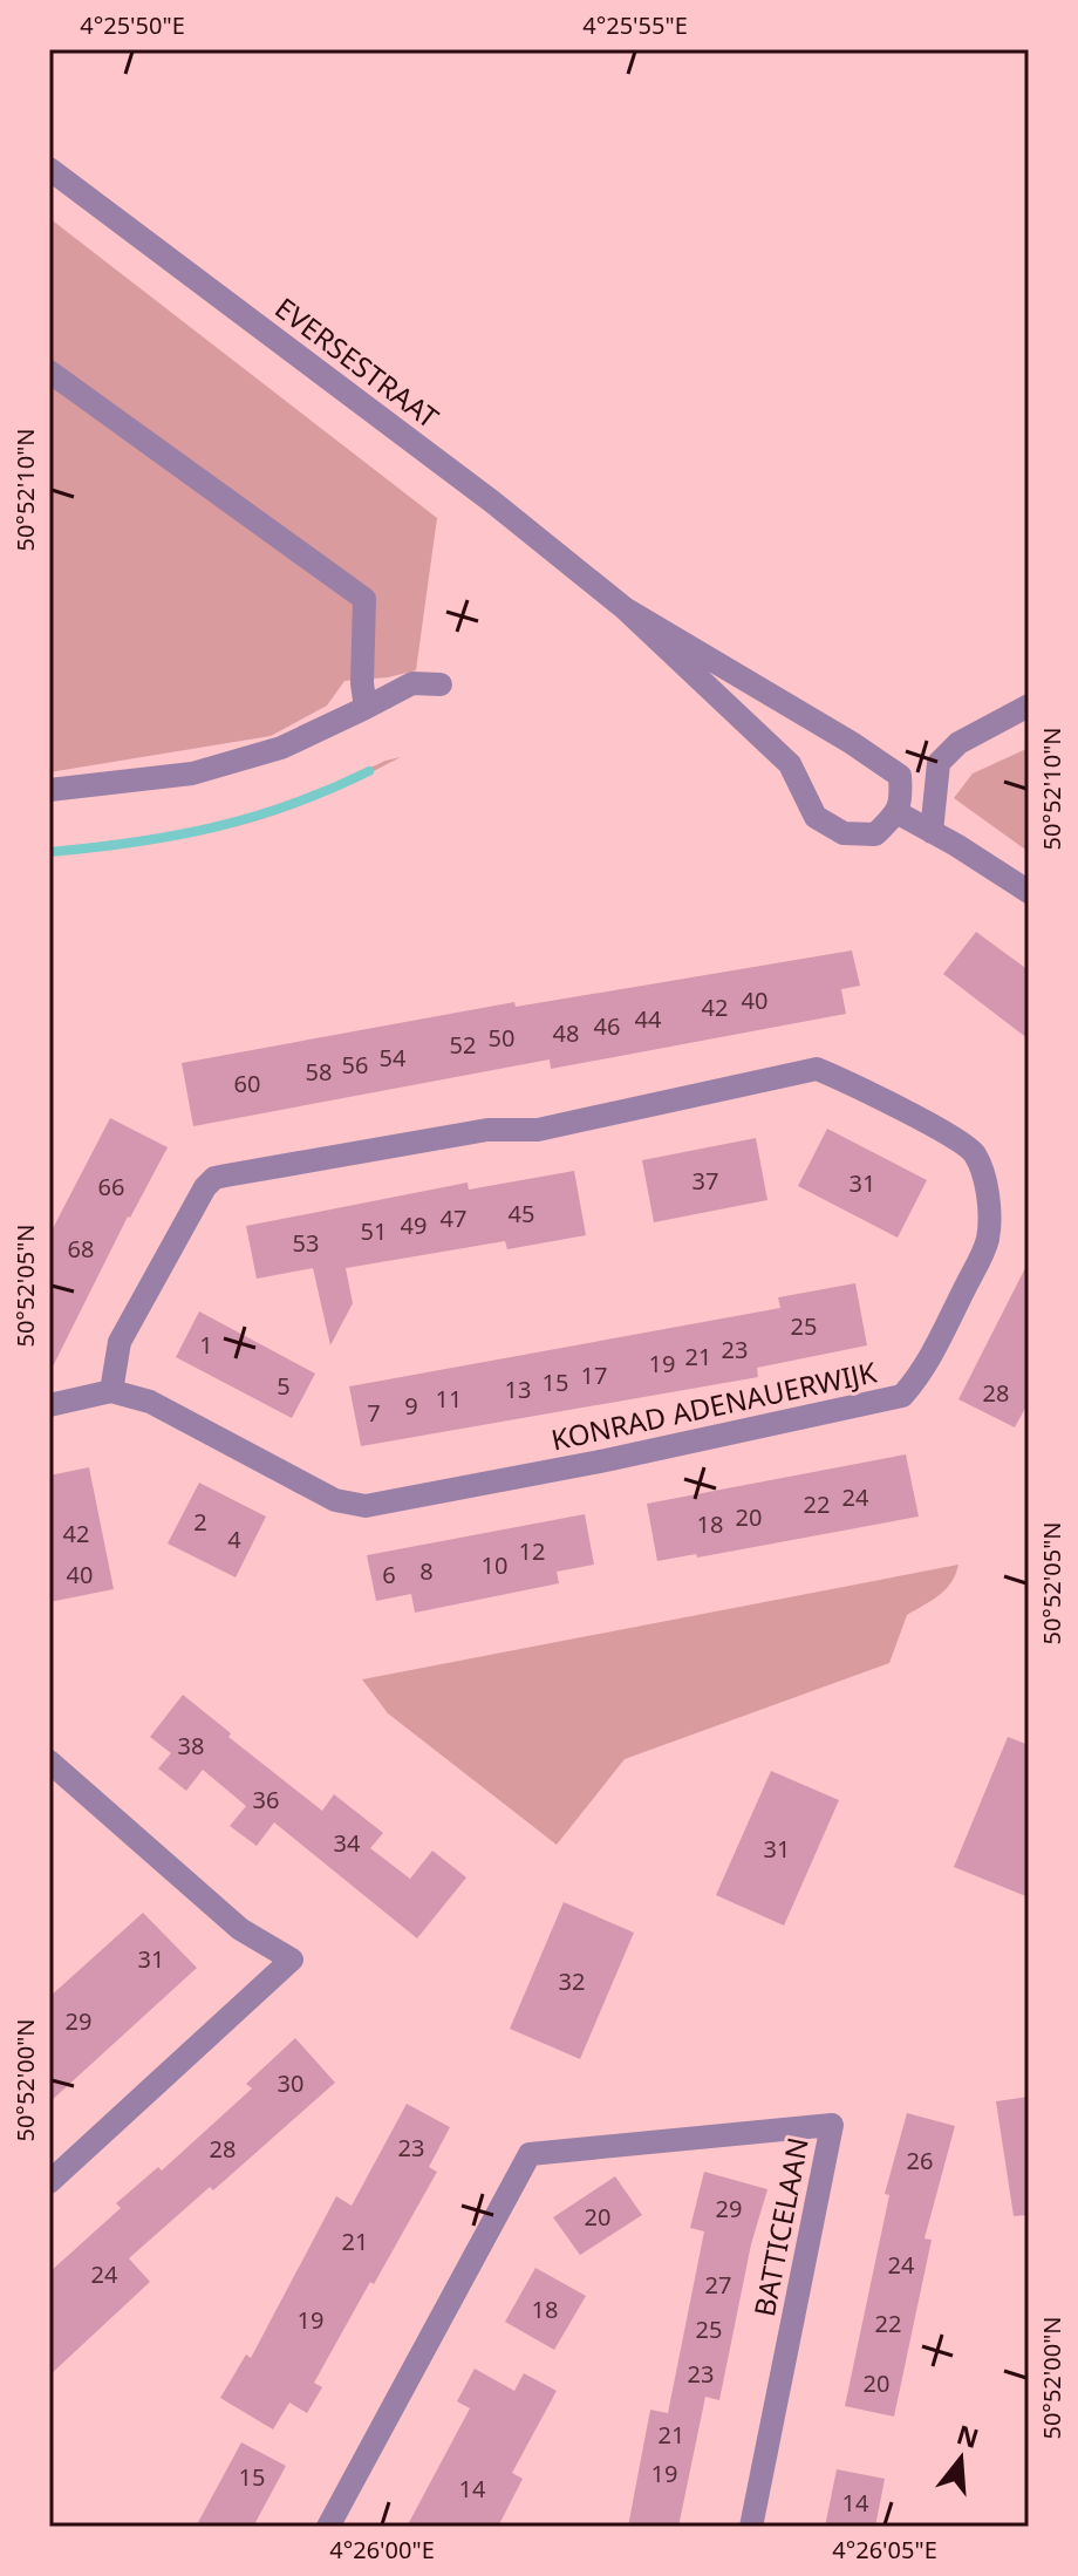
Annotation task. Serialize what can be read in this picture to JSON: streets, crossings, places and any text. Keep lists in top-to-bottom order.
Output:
{
  "streets": {
    "street": ["EVERSESTRAAT", "KONRAD ADENAUERWIJK", "BATTICELAAN"]
  },
  "house_numbers": [
    "40",
    "42",
    "44",
    "46",
    "48",
    "50",
    "52",
    "54",
    "56",
    "58",
    "60",
    "37",
    "31",
    "66",
    "45",
    "47",
    "49",
    "51",
    "53",
    "68",
    "25",
    "1",
    "23",
    "21",
    "19",
    "17",
    "15",
    "5",
    "13",
    "28",
    "11",
    "9",
    "7",
    "24",
    "22",
    "20",
    "2",
    "18",
    "42",
    "4",
    "12",
    "10",
    "8",
    "40",
    "6",
    "38",
    "36",
    "34",
    "31",
    "31",
    "32",
    "29",
    "30",
    "23",
    "28",
    "26",
    "29",
    "20",
    "21",
    "24",
    "24",
    "27",
    "18",
    "19",
    "22",
    "25",
    "23",
    "20",
    "21",
    "19",
    "15",
    "14",
    "14"
  ],
  "north": "top",
  "coordinates": [
    "4°25'50\"E",
    "4°25'55\"E",
    "50°52'10\"N",
    "50°52'05\"N",
    "50°52'00\"N",
    "4°26'00\"E",
    "4°26'05\"E"
  ]
}
